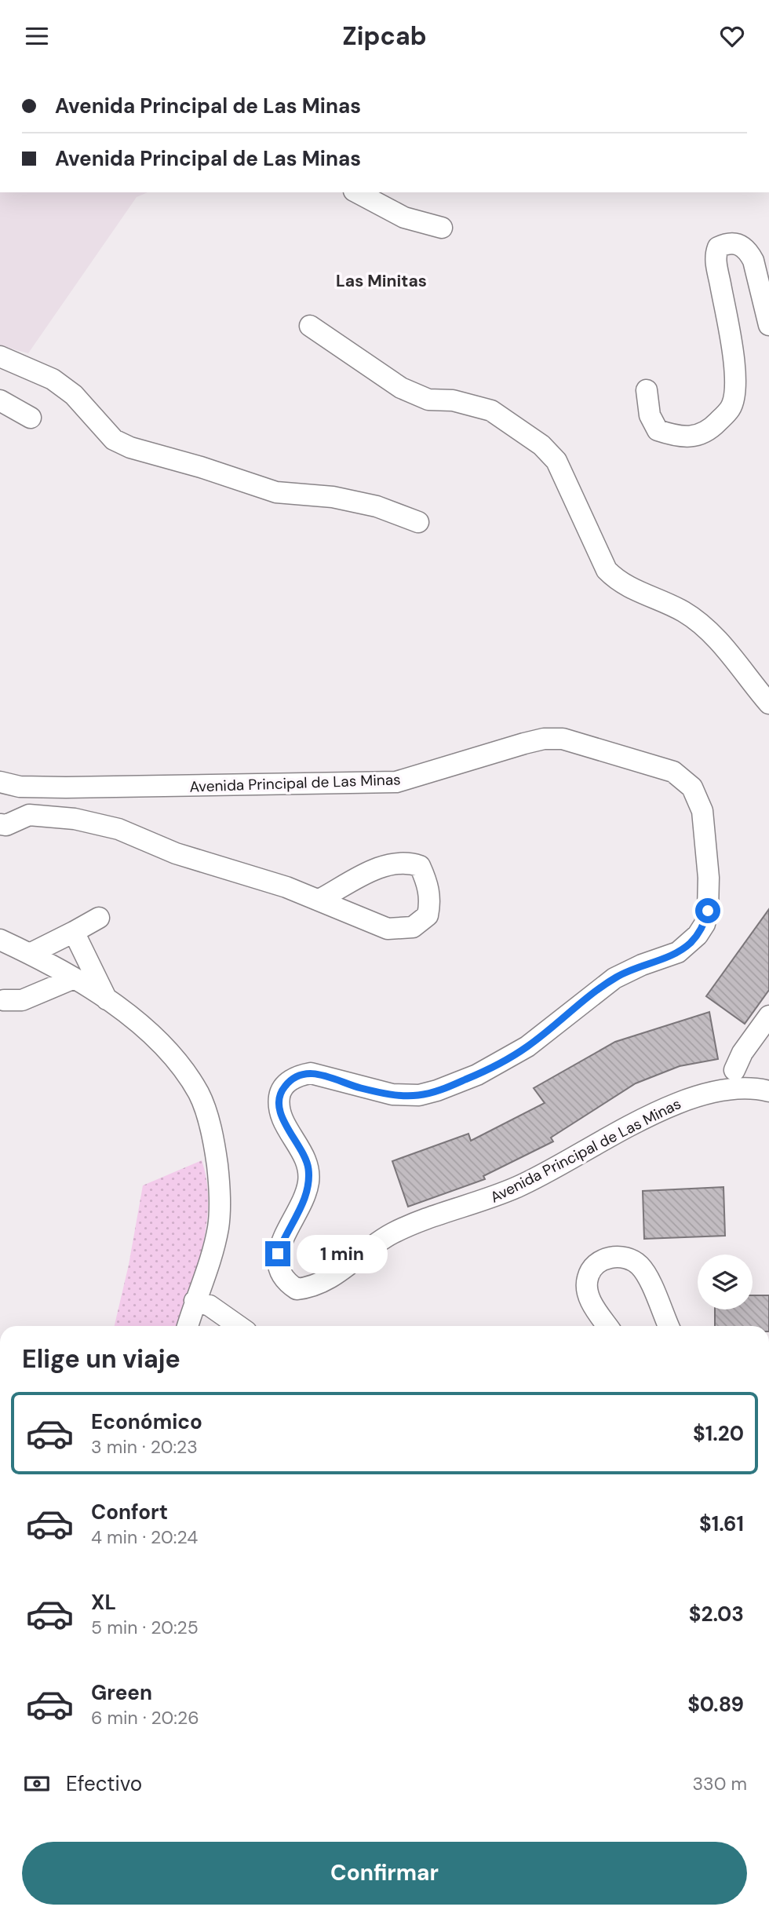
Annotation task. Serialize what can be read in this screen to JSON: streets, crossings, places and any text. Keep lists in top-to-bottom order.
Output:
{
  "streets": {
    "street": ["Avenida Principal de Las Minas"]
  },
  "districts": ["Las Minitas"],
  "page": {
    "header": "Zipcab",
    "banner": ["Avenida Principal de Las Minas", "Avenida Principal de Las Minas"],
    "bubble": "1 min",
    "heading": "Elige un viaje",
    "list": [
      {
        "name": "Económico",
        "note": "3 min · 20:23",
        "value": "$1.20"
      },
      {
        "name": "Confort",
        "note": "4 min · 20:24",
        "value": "$1.61"
      },
      {
        "name": "XL",
        "note": "5 min · 20:25",
        "value": "$2.03"
      },
      {
        "name": "Green",
        "note": "6 min · 20:26",
        "value": "$0.89"
      }
    ],
    "pay": ["Efectivo", "330 m"],
    "buttons": "Confirmar"
  }
}
